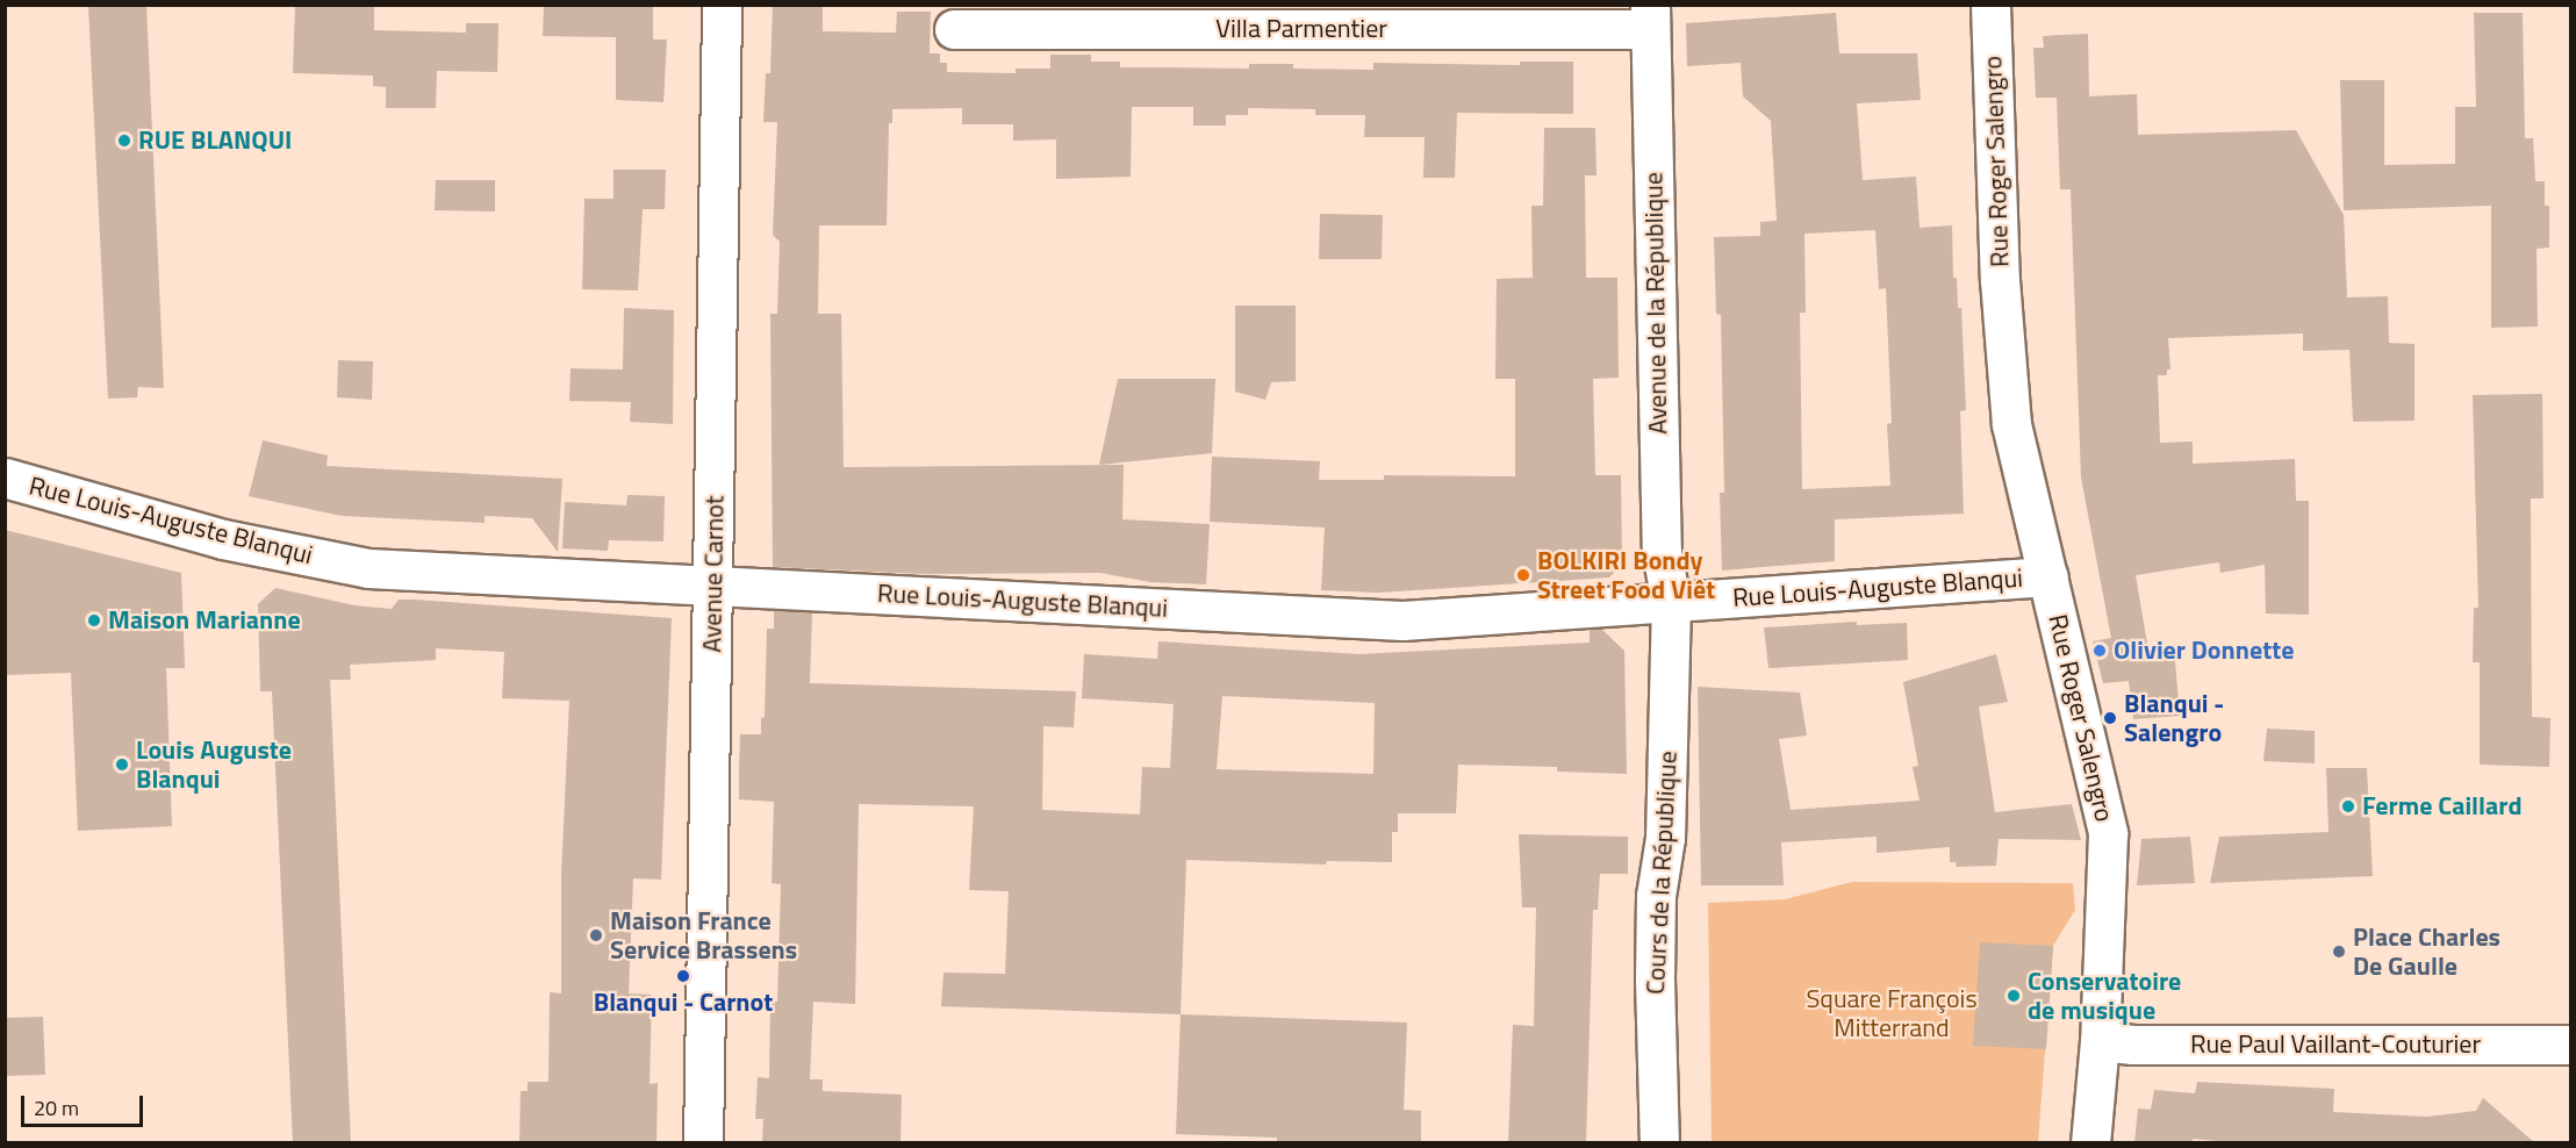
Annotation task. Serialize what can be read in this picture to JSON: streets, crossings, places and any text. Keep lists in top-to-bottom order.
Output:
{
  "streets": {
    "street": [
      "Villa Parmentier",
      "Rue Roger Salengro",
      "Avenue de la République",
      "Rue Louis-Auguste Blanqui",
      "Avenue Carnot",
      "Cours de la République",
      "Rue Paul Vaillant-Couturier"
    ]
  },
  "crossings": [
    ["Villa Parmentier", "Avenue de la République"],
    ["Rue Roger Salengro", "Rue Louis-Auguste Blanqui"],
    ["Rue Roger Salengro", "Rue Paul Vaillant-Couturier"],
    ["Avenue de la République", "Rue Louis-Auguste Blanqui"],
    ["Avenue de la République", "Cours de la République"],
    ["Rue Louis-Auguste Blanqui", "Avenue Carnot"],
    ["Rue Louis-Auguste Blanqui", "Cours de la République"]
  ],
  "parks": ["Square François Mitterrand"],
  "places": [
    "RUE BLANQUI",
    "BOLKIRI Bondy Street Food Viêt",
    "Maison Marianne",
    "Olivier Donnette",
    "Blanqui - Salengro",
    "Louis Auguste Blanqui",
    "Ferme Caillard",
    "Maison France Service Brassens",
    "Place Charles De Gaulle",
    "Blanqui - Carnot",
    "Conservatoire de musique"
  ],
  "scale_bar": "20 m"
}
